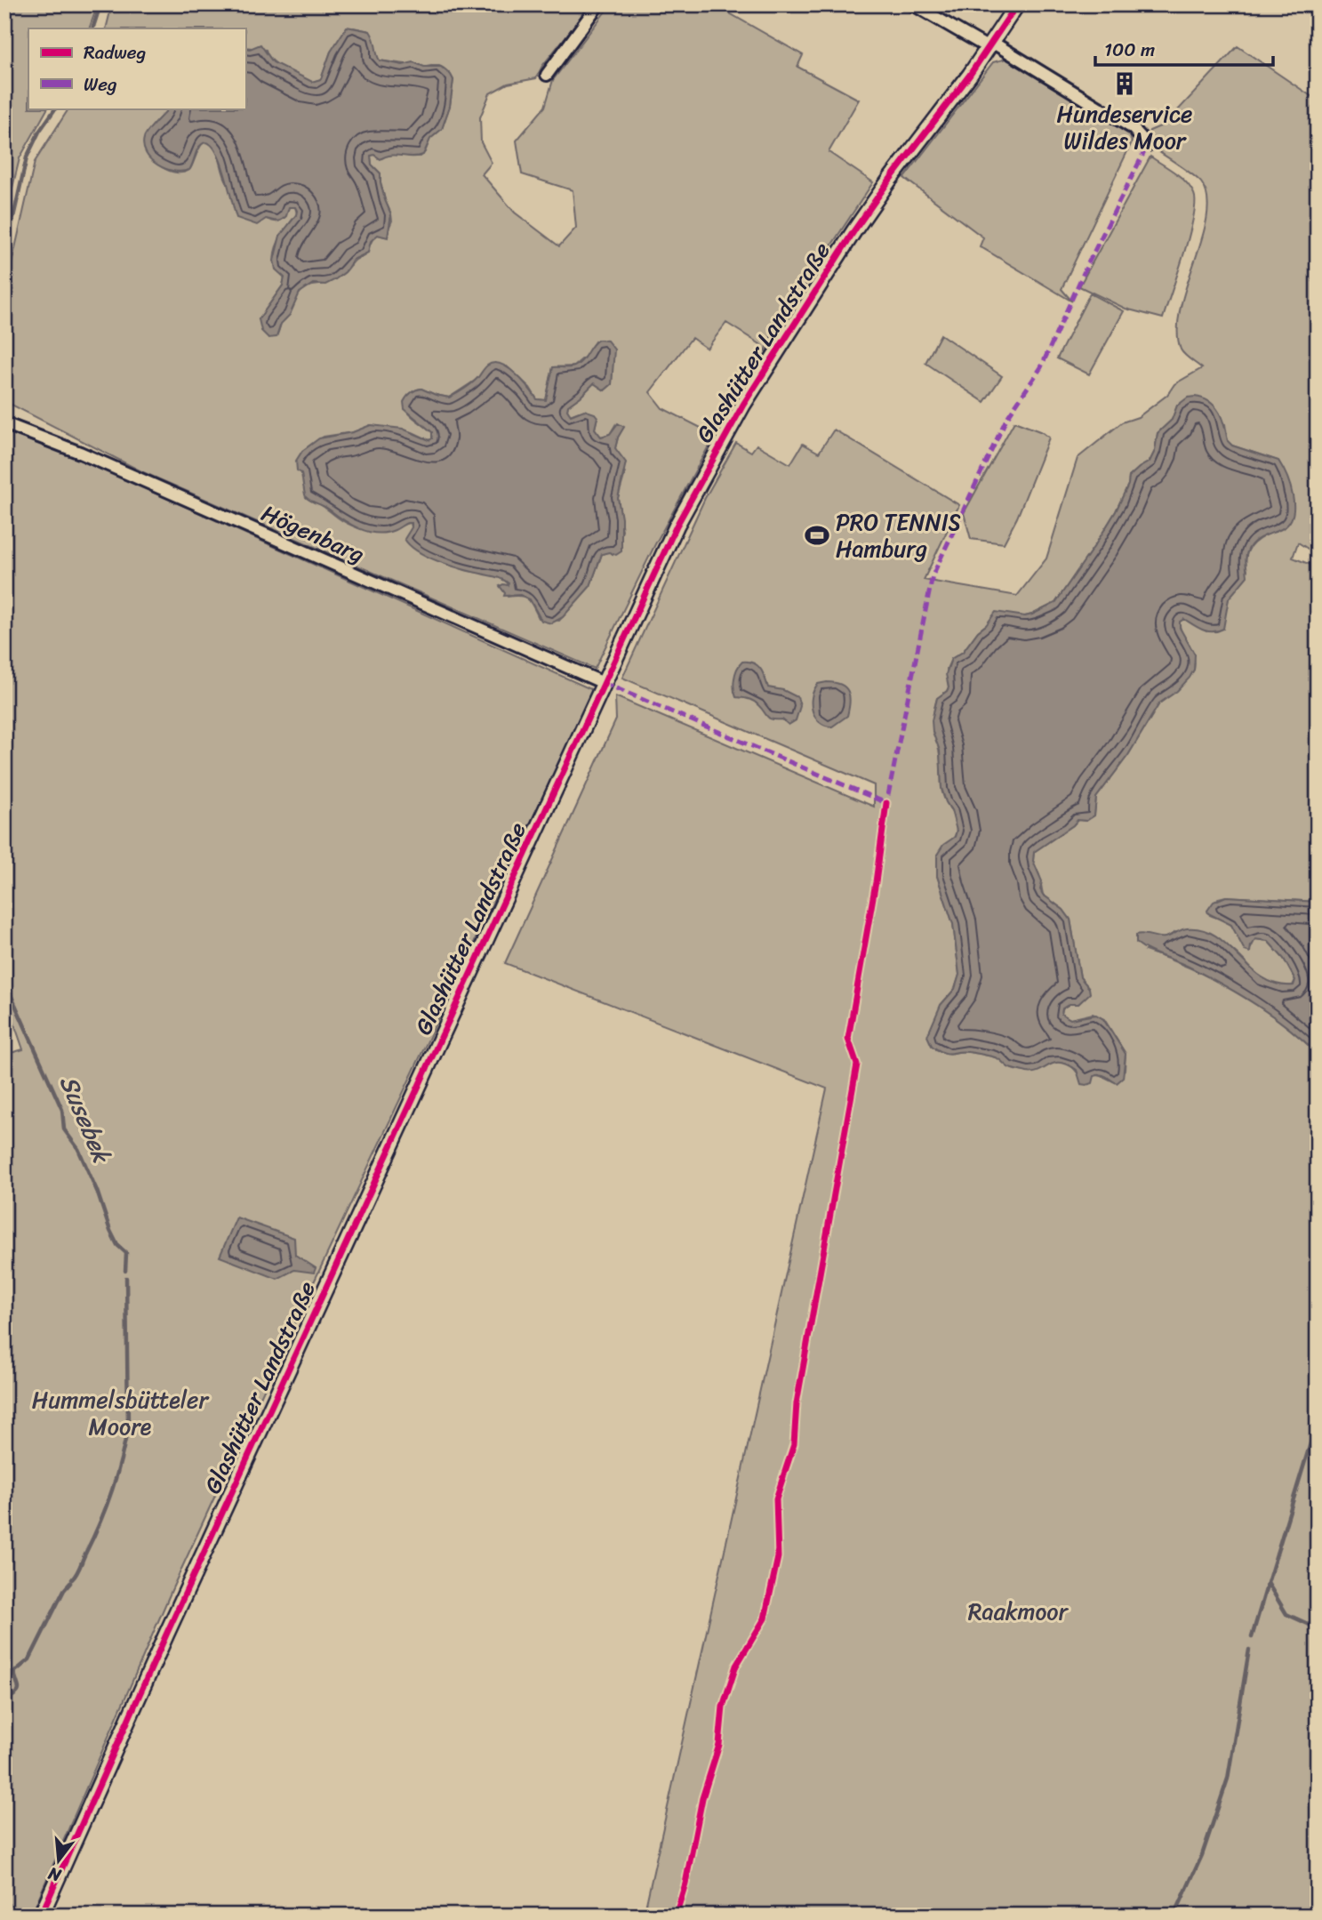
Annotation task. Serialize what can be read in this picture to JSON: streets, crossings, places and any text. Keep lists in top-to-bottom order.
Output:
{
  "streets": {
    "street": ["Glashütter Landstraße", "Högenbarg"]
  },
  "crossings": [
    ["Glashütter Landstraße", "Högenbarg"]
  ],
  "water": ["Susebek"],
  "parks": ["Hummelsbütteler Moore", "Raakmoor"],
  "places": {
    "building": ["Hundeservice Wildes Moor"],
    "sports": ["PRO TENNIS Hamburg"]
  },
  "legend": ["Radweg", "Weg"],
  "scale_bar": "100 m",
  "north": "bottom"
}
